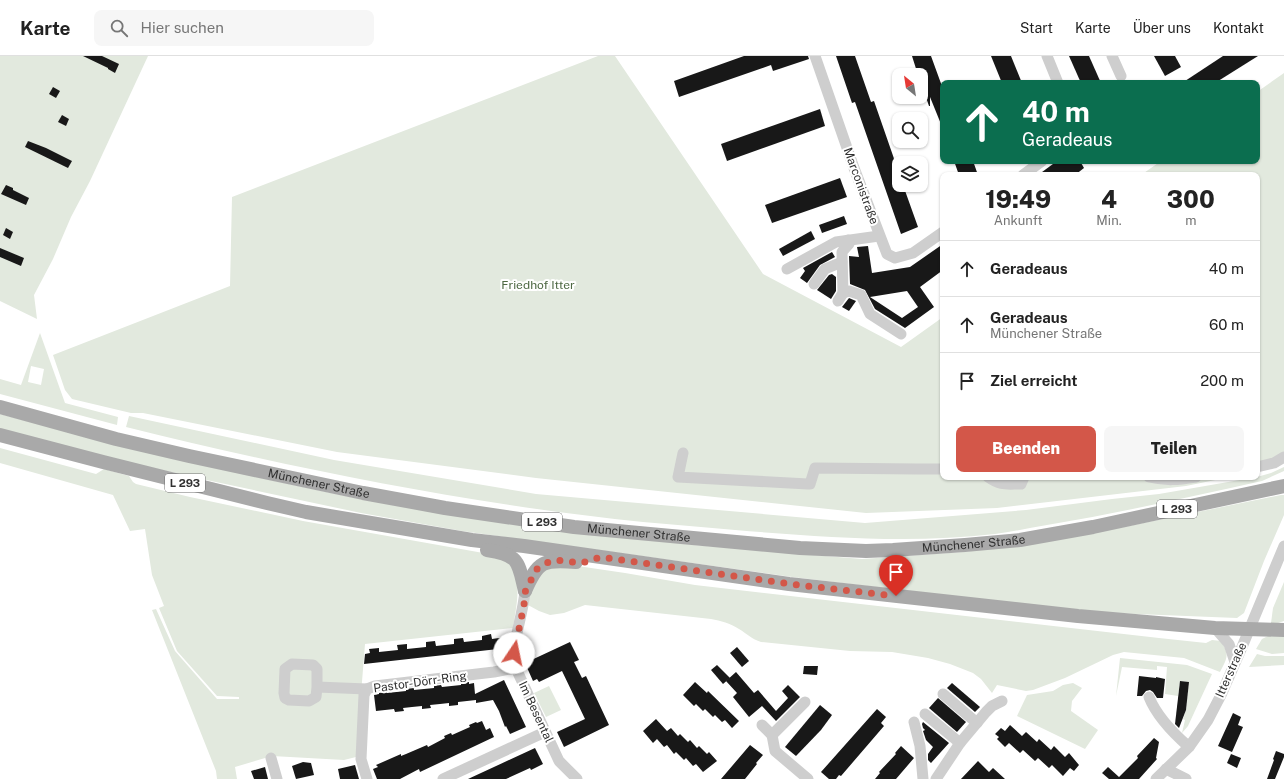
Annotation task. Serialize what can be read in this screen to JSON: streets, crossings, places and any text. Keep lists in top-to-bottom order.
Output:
{
  "streets": {
    "main road": ["L 293", "Münchener Straße"],
    "street": [
      "Marconistraße",
      "Itterstraße",
      "Pastor-Dörr-Ring",
      "Im Besental"
    ]
  },
  "crossings": [
    ["L 293", "Itterstraße"],
    ["Pastor-Dörr-Ring", "Im Besental"]
  ],
  "parks": ["Friedhof Itter"],
  "north": "top left",
  "page": {
    "header": "Karte",
    "search": "Hier suchen",
    "nav": [
      "Start",
      "Karte",
      "Über uns",
      "Kontakt"
    ],
    "turn": ["40 m", "Geradeaus"],
    "eta": [
      "19:49",
      "Ankunft",
      "4",
      "Min.",
      "300",
      "m"
    ],
    "list": [
      {
        "name": "Geradeaus",
        "value": "40 m"
      },
      {
        "name": "Geradeaus",
        "note": "Münchener Straße",
        "value": "60 m"
      },
      {
        "name": "Ziel erreicht",
        "value": "200 m"
      }
    ],
    "buttons": ["Beenden", "Teilen"]
  }
}
